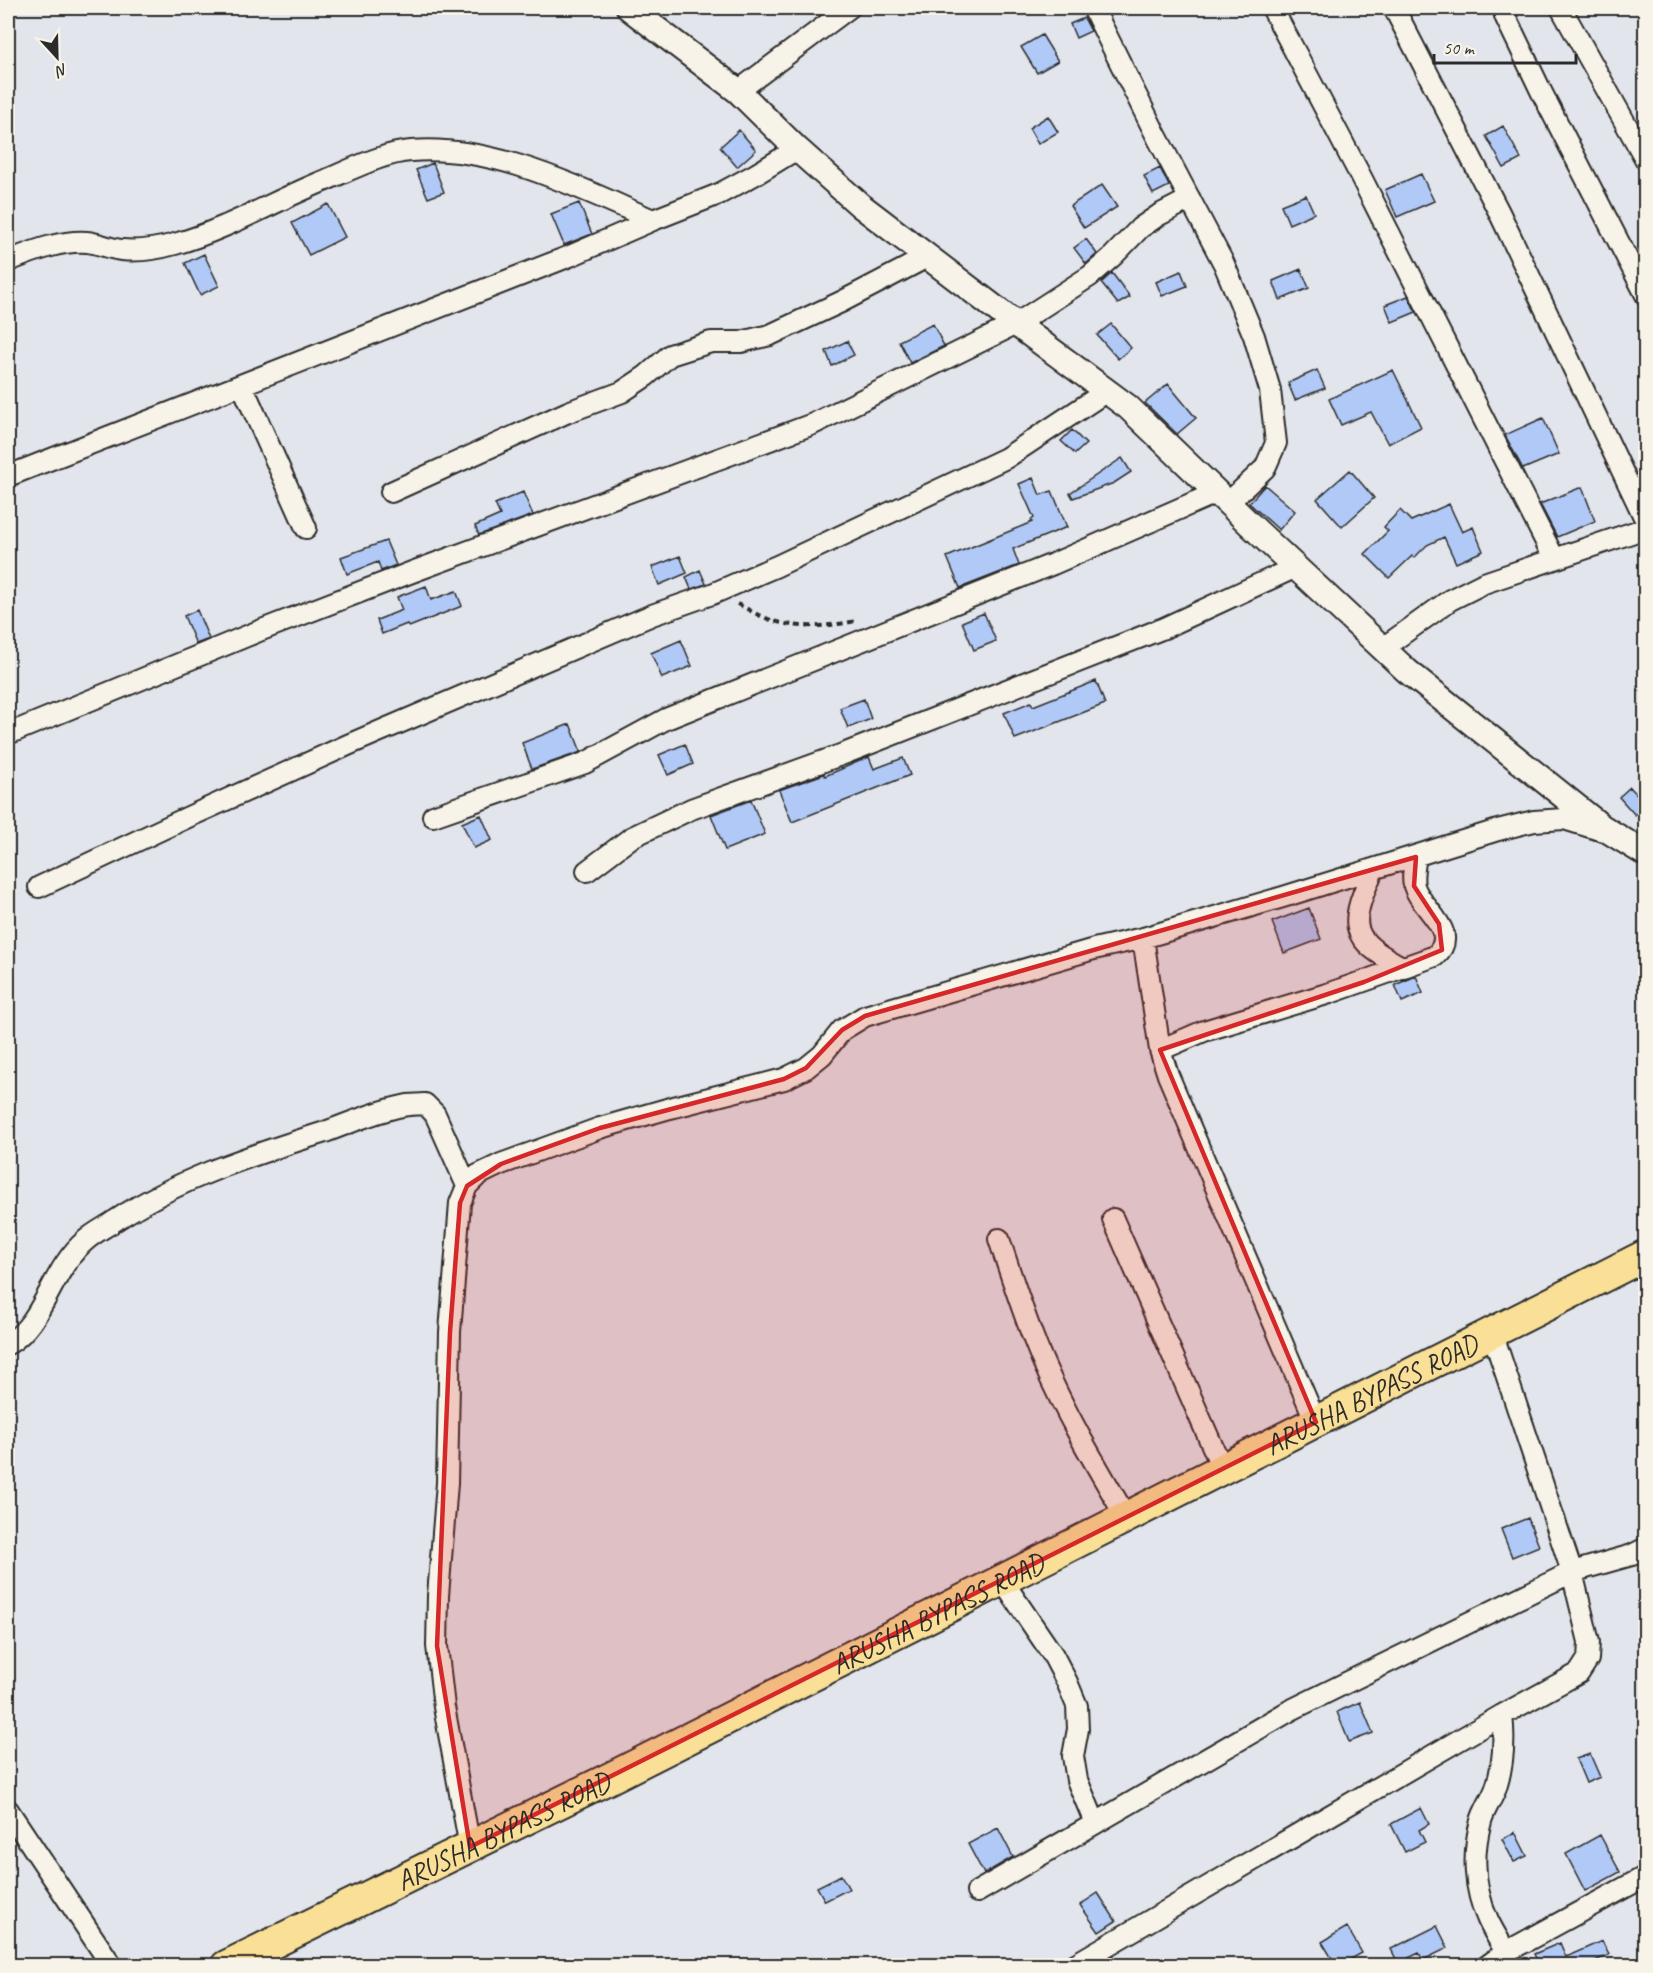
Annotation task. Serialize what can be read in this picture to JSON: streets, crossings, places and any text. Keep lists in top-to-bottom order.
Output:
{
  "streets": {
    "main road": ["ARUSHA BYPASS ROAD"]
  },
  "scale_bar": "50 m",
  "north": "bottom"
}
